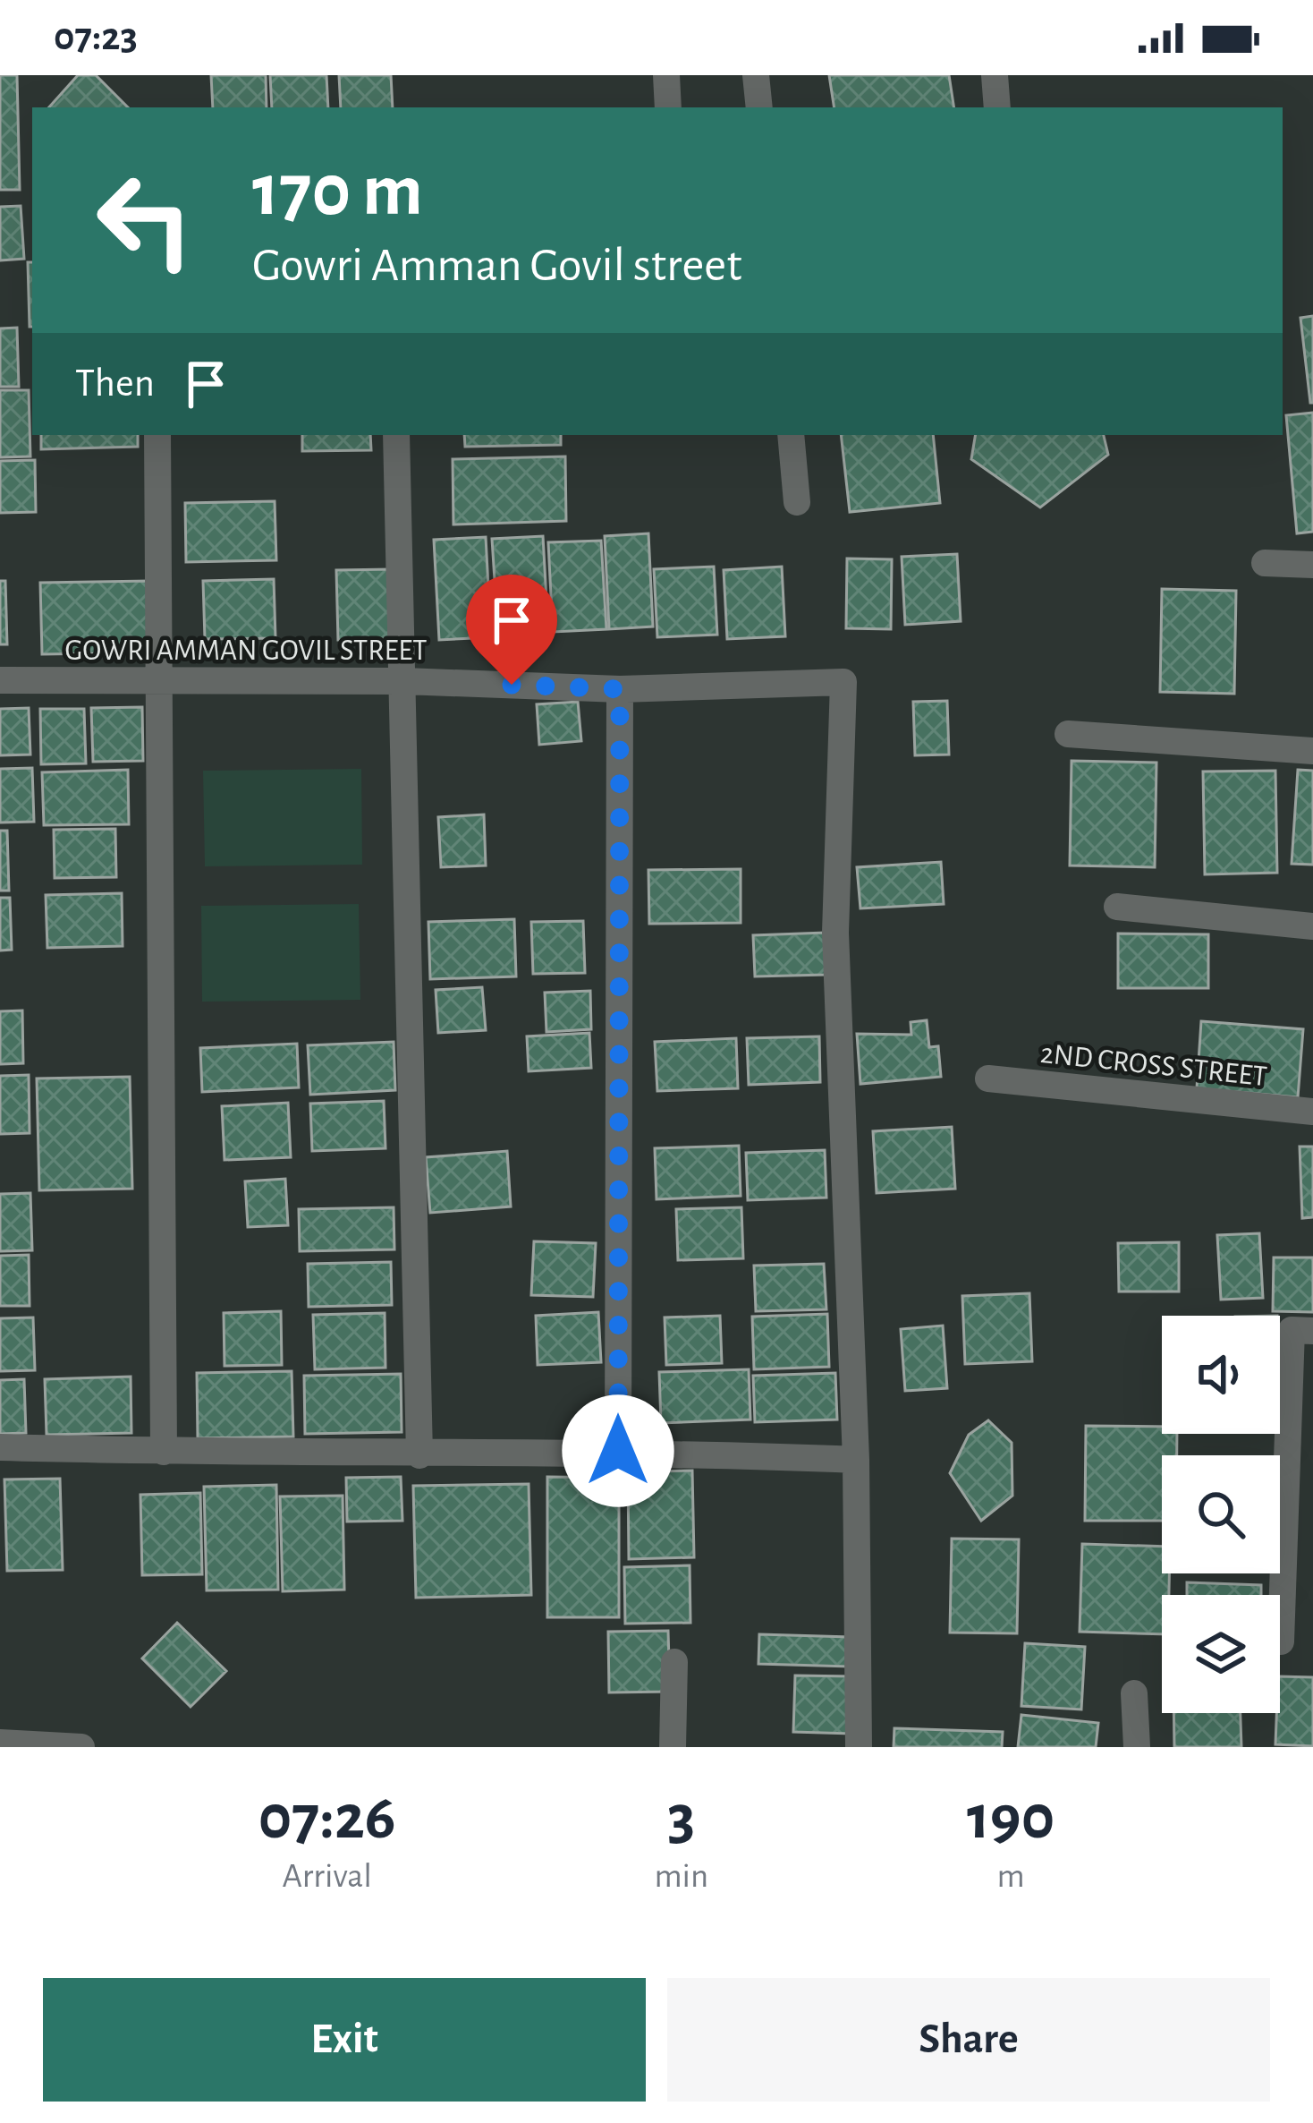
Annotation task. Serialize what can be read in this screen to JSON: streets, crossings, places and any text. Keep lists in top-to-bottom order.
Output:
{
  "streets": {
    "street": ["GOWRI AMMAN GOVIL STREET", "2ND CROSS STREET"]
  },
  "page": {
    "status": "07:23",
    "turn": ["170 m", "Gowri Amman Govil street"],
    "then": "Then",
    "eta": [
      "07:26",
      "Arrival",
      "3",
      "min",
      "190",
      "m"
    ],
    "buttons": ["Exit", "Share"]
  }
}
